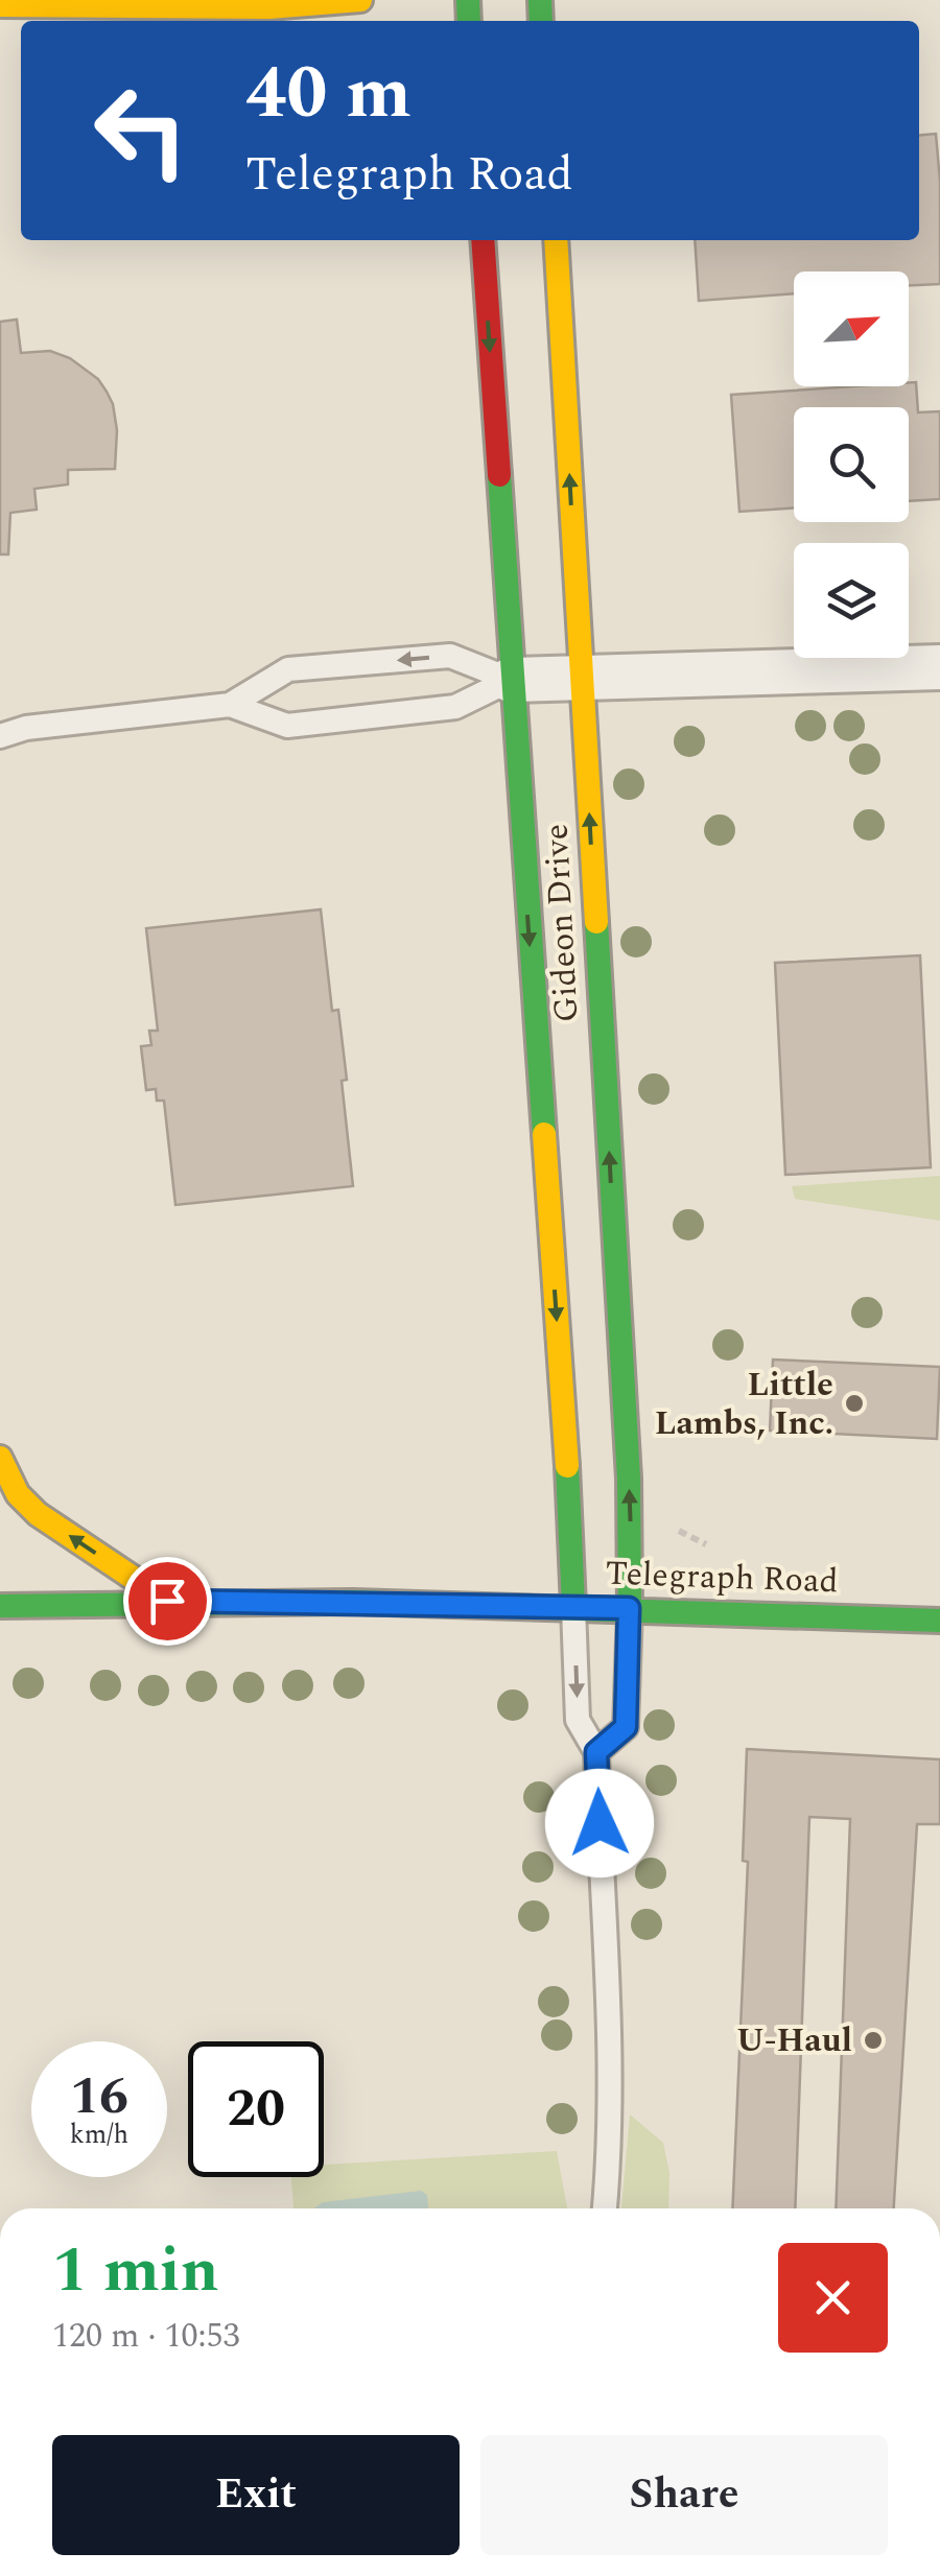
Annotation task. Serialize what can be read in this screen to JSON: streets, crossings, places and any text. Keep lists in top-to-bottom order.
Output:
{
  "streets": {
    "main road": ["Gideon Drive", "Telegraph Road"]
  },
  "crossings": [
    ["Gideon Drive", "Telegraph Road"]
  ],
  "places": ["Little Lambs, Inc.", "U-Haul"],
  "north": "top right",
  "page": {
    "turn": ["40 m", "Telegraph Road"],
    "speed": "16 km/h",
    "limit": "20",
    "heading": ["1 min", "120 m · 10:53"],
    "buttons": ["Exit", "Share"]
  }
}
